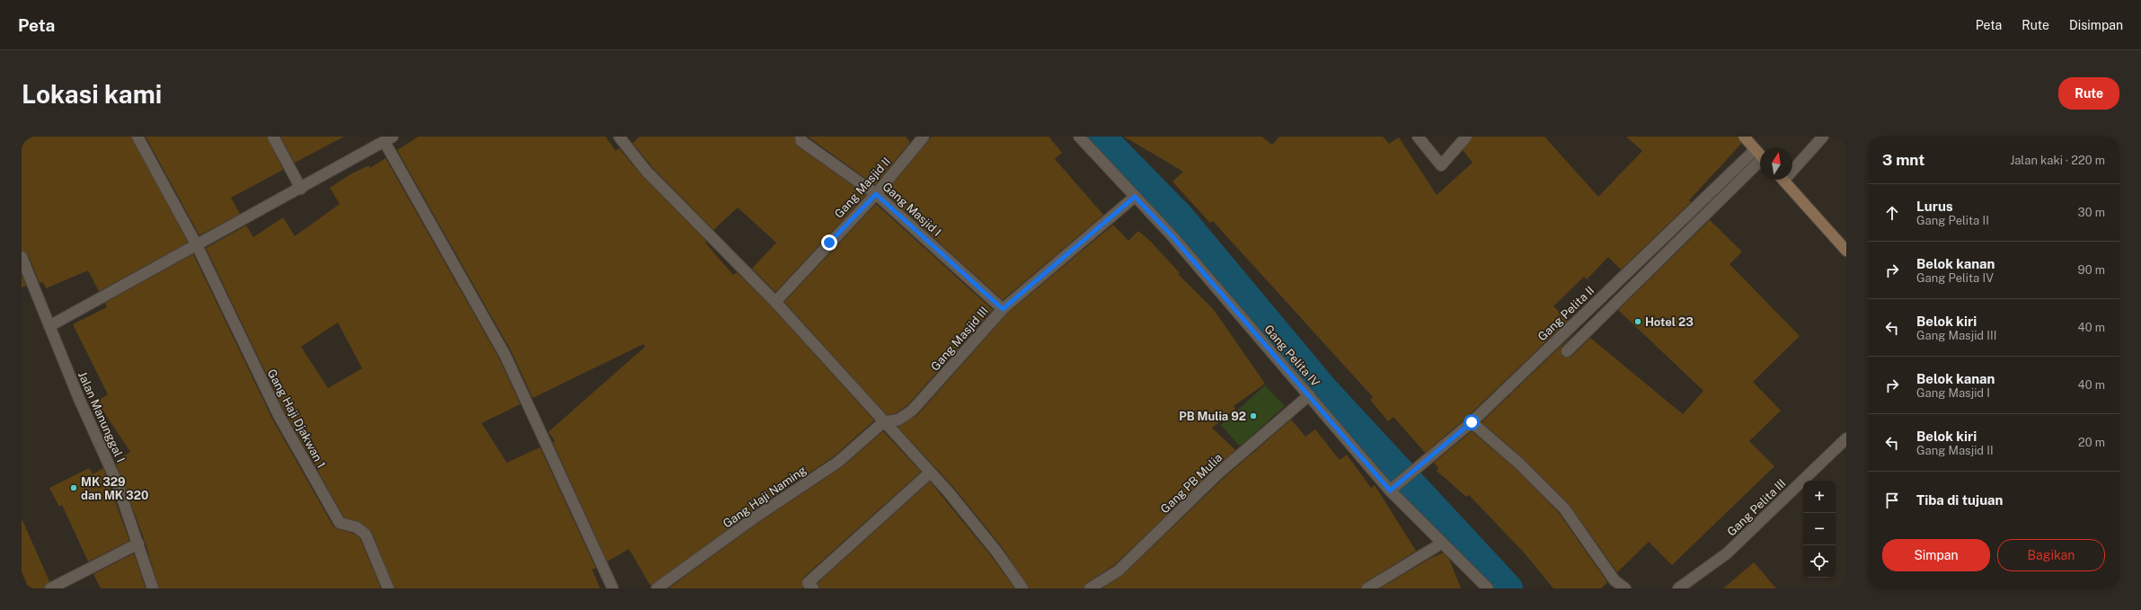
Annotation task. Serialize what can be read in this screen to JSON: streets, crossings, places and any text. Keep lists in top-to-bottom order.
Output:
{
  "streets": {
    "street": [
      "Gang Masjid II",
      "Gang Masjid I",
      "Gang Pelita II",
      "Gang Masjid III",
      "Gang Pelita IV",
      "Jalan Manunggal I",
      "Gang Haji Djakwan 1",
      "Gang PB Mulia",
      "Gang Haji Naming",
      "Gang Pelita III"
    ]
  },
  "crossings": [
    ["Gang Masjid II", "Gang Masjid I"],
    ["Gang Masjid I", "Gang Masjid III"],
    ["Gang Pelita II", "Gang Pelita IV"],
    ["Gang Masjid III", "Gang Pelita IV"],
    ["Gang Masjid III", "Gang Haji Naming"],
    ["Gang Pelita IV", "Gang PB Mulia"]
  ],
  "places": ["Hotel 23", "PB Mulia 92", "MK 329 dan MK 320"],
  "north": "top",
  "page": {
    "header": "Peta",
    "nav": ["Peta", "Rute", "Disimpan"],
    "buttons": [
      "Rute",
      ["Simpan", "Bagikan"]
    ],
    "title": "Lokasi kami",
    "heading": ["3 mnt", "Jalan kaki · 220 m"],
    "list": [
      ["Lurus", "Gang Pelita II", "30 m"],
      ["Belok kanan", "Gang Pelita IV", "90 m"],
      ["Belok kiri", "Gang Masjid III", "40 m"],
      ["Belok kanan", "Gang Masjid I", "40 m"],
      ["Belok kiri", "Gang Masjid II", "20 m"],
      "Tiba di tujuan"
    ],
    "map_buttons": ["+", "−"]
  }
}
